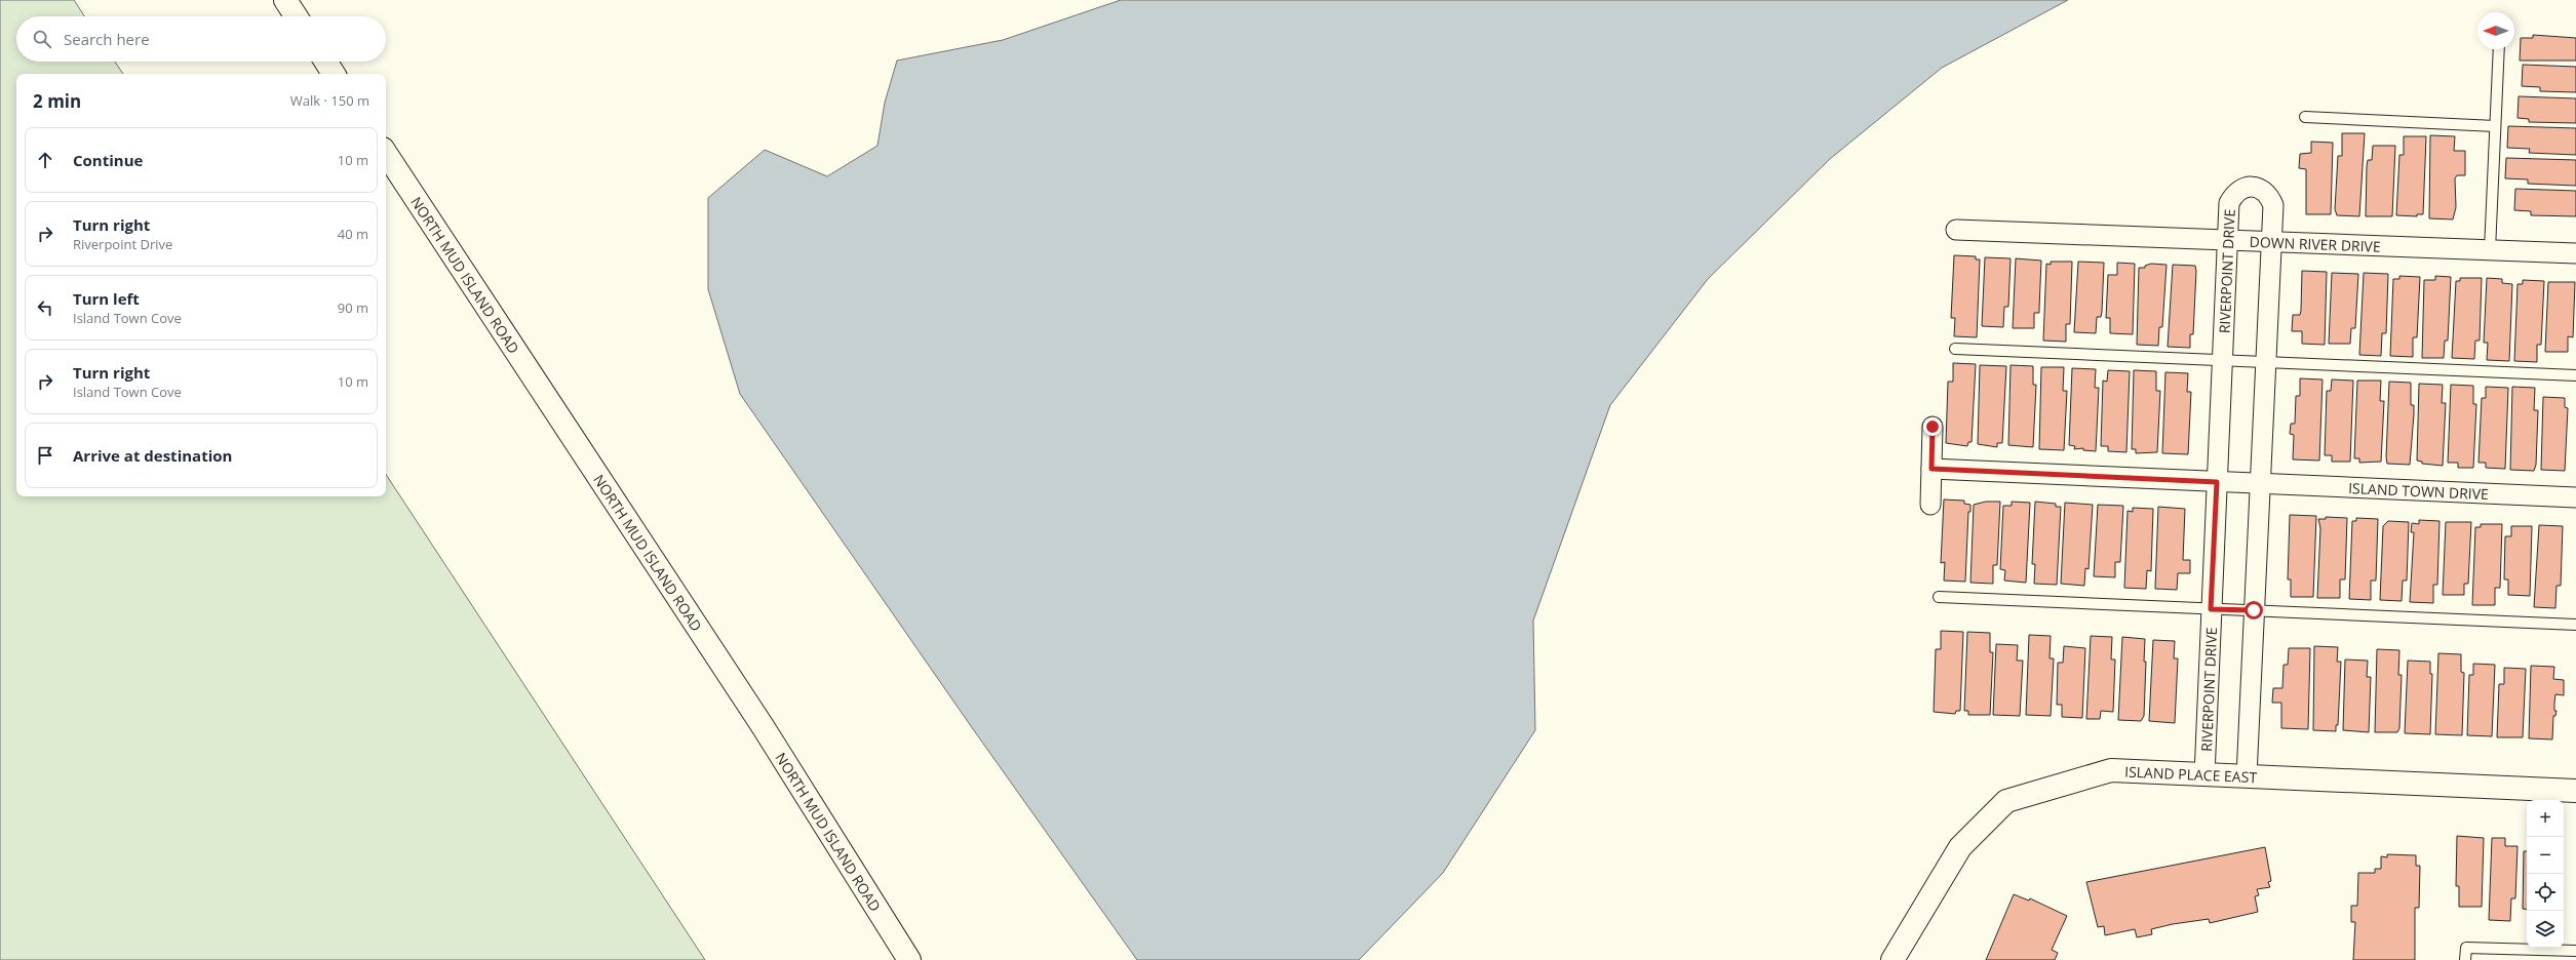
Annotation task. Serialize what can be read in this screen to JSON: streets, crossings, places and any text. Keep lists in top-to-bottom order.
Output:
{
  "streets": {
    "street": [
      "DOWN RIVER DRIVE",
      "RIVERPOINT DRIVE",
      "NORTH MUD ISLAND ROAD",
      "ISLAND TOWN DRIVE",
      "ISLAND PLACE EAST"
    ]
  },
  "crossings": [
    ["DOWN RIVER DRIVE", "RIVERPOINT DRIVE"],
    ["RIVERPOINT DRIVE", "ISLAND TOWN DRIVE"],
    ["RIVERPOINT DRIVE", "ISLAND PLACE EAST"]
  ],
  "north": "left",
  "page": {
    "search": "Search here",
    "heading": ["2 min", "Walk · 150 m"],
    "list": [
      ["Continue", "10 m"],
      ["Turn right", "Riverpoint Drive", "40 m"],
      ["Turn left", "Island Town Cove", "90 m"],
      ["Turn right", "Island Town Cove", "10 m"],
      "Arrive at destination"
    ],
    "map_buttons": ["+", "−"]
  }
}
